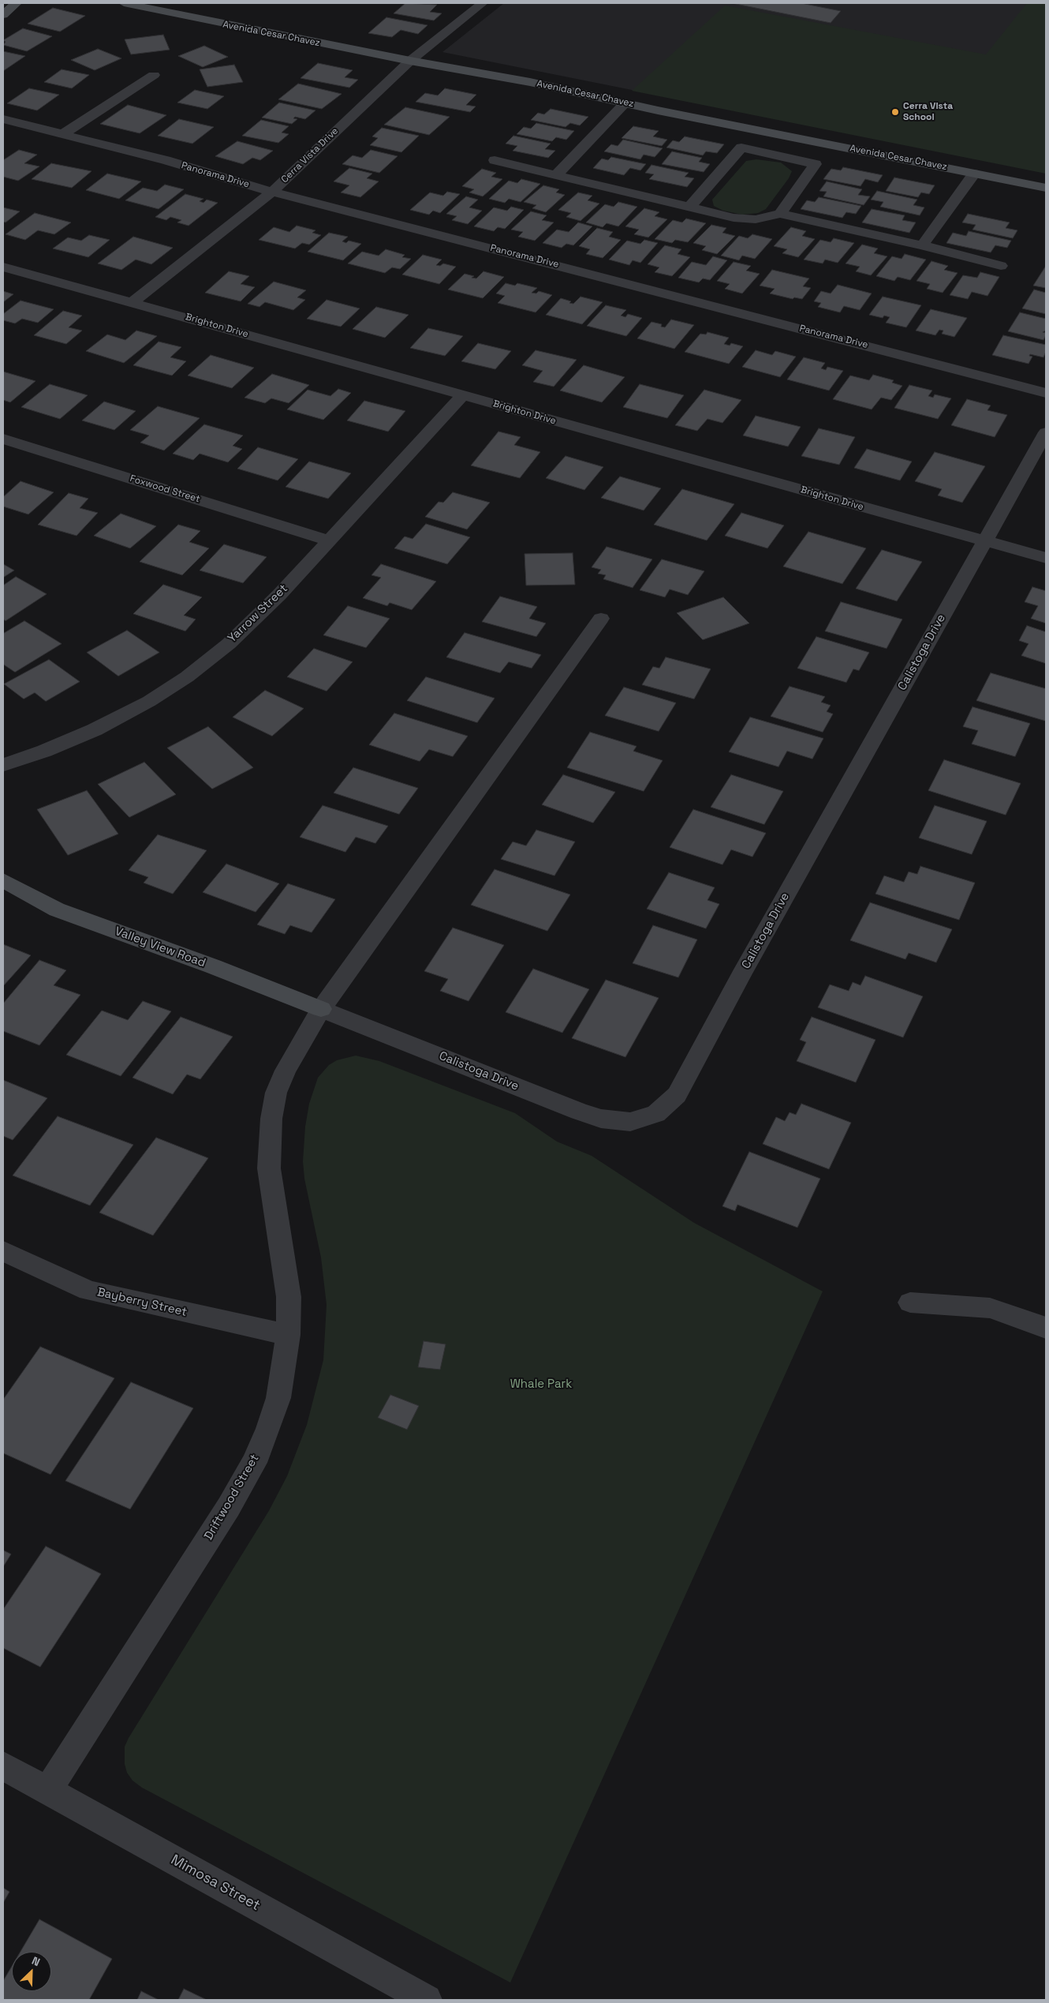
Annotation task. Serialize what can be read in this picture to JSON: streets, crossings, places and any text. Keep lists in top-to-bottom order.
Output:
{
  "streets": {
    "street": [
      "Avenida Cesar Chavez",
      "Cerra Vista Drive",
      "Panorama Drive",
      "Brighton Drive",
      "Foxwood Street",
      "Yarrow Street",
      "Calistoga Drive",
      "Valley View Road",
      "Bayberry Street",
      "Driftwood Street",
      "Mimosa Street"
    ]
  },
  "crossings": [
    ["Avenida Cesar Chavez", "Cerra Vista Drive"],
    ["Cerra Vista Drive", "Panorama Drive"],
    ["Cerra Vista Drive", "Brighton Drive"],
    ["Brighton Drive", "Yarrow Street"],
    ["Brighton Drive", "Calistoga Drive"],
    ["Foxwood Street", "Yarrow Street"],
    ["Calistoga Drive", "Valley View Road"],
    ["Calistoga Drive", "Driftwood Street"],
    ["Valley View Road", "Driftwood Street"],
    ["Bayberry Street", "Driftwood Street"],
    ["Driftwood Street", "Mimosa Street"]
  ],
  "parks": ["Whale Park"],
  "places": ["Cerra Vista School"],
  "north": "top right"
}
